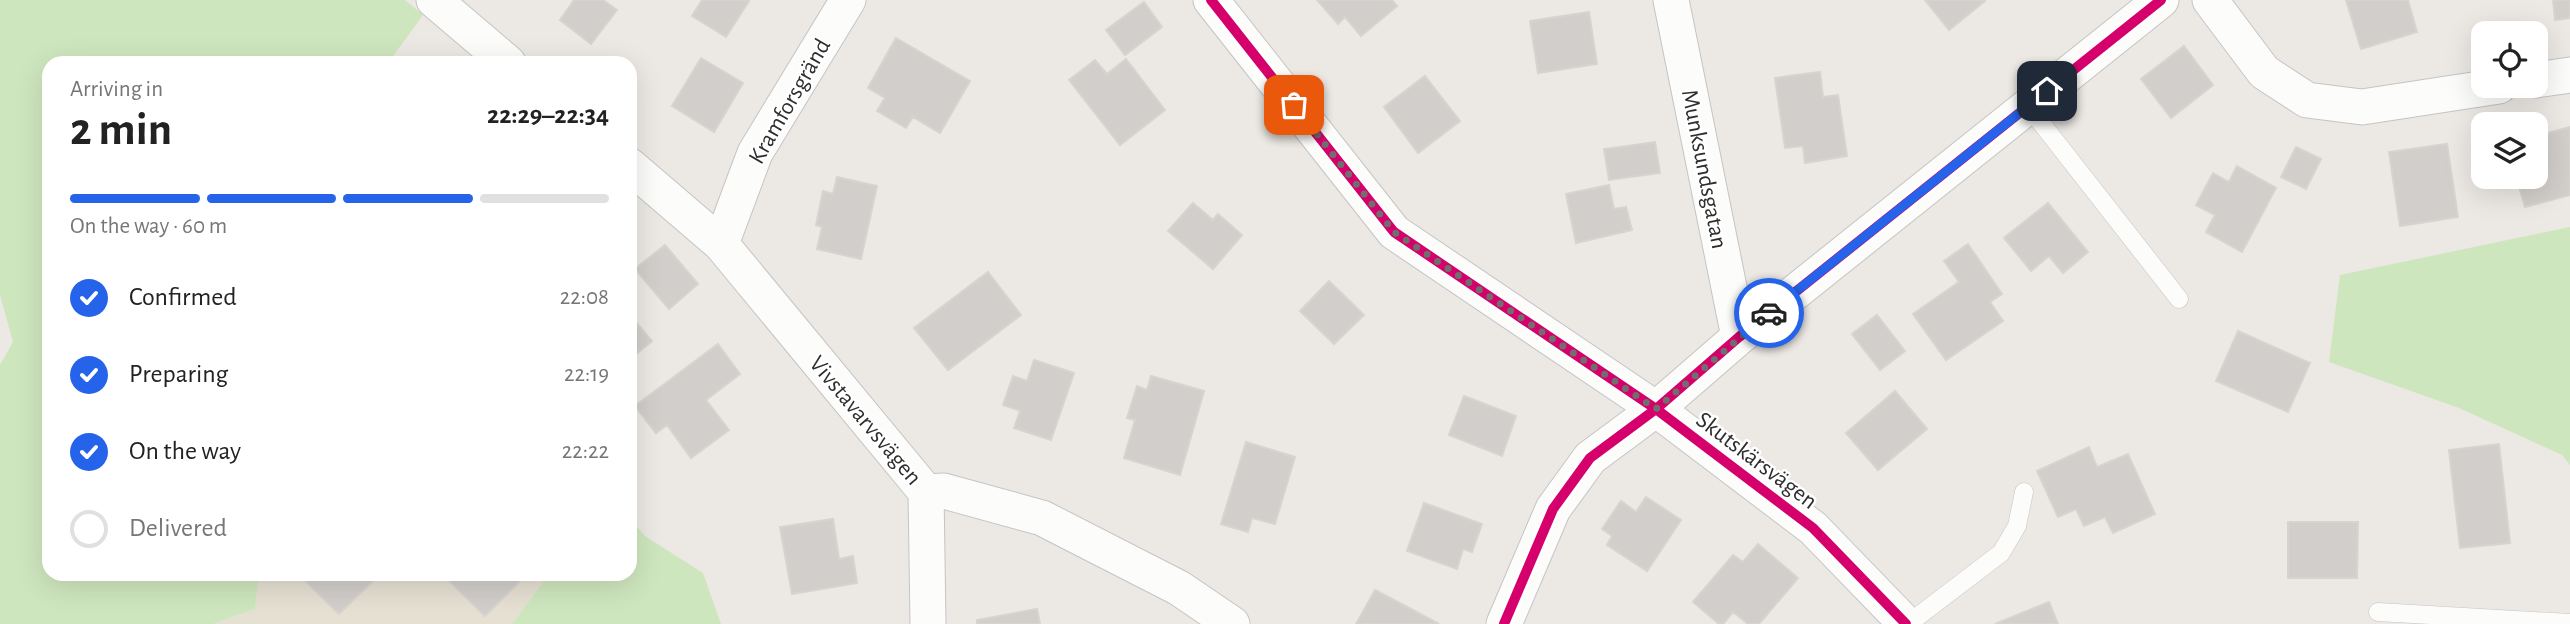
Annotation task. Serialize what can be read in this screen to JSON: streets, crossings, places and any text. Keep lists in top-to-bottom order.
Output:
{
  "streets": {
    "street": [
      "Kramforsgränd",
      "Munksundsgatan",
      "Vivstavarvsvägen",
      "Skutskärsvägen"
    ]
  },
  "crossings": [
    ["Kramforsgränd", "Vivstavarvsvägen"]
  ],
  "page": {
    "heading": ["2 min", "Arriving in", "22:29–22:34"],
    "bar": "On the way · 60 m",
    "list": [
      ["Confirmed", "22:08"],
      ["Preparing", "22:19"],
      ["On the way", "22:22"],
      "Delivered"
    ]
  }
}
